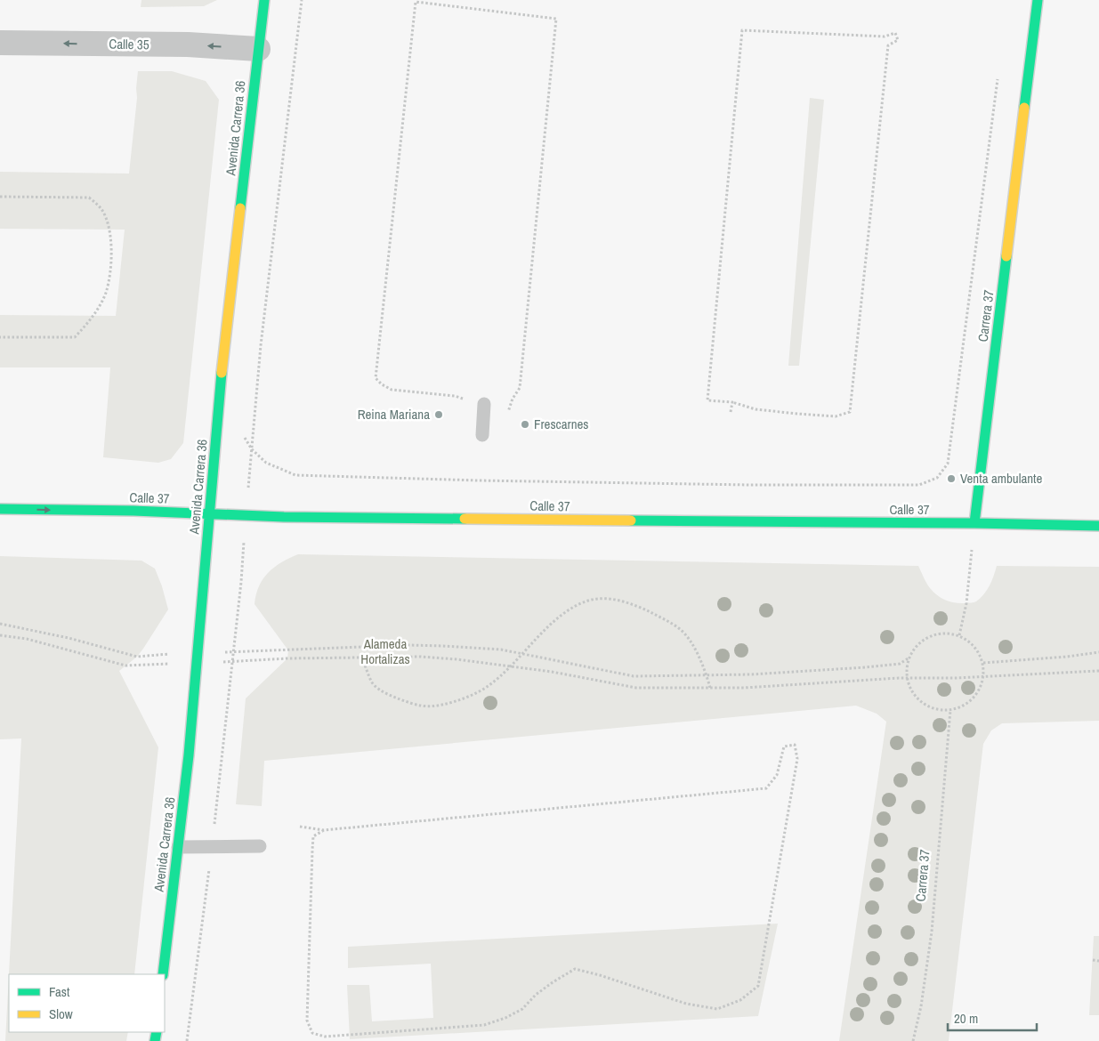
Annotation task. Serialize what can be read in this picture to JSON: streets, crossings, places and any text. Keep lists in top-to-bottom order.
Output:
{
  "streets": {
    "street": [
      "Calle 35",
      "Avenida Carrera 36",
      "Carrera 37",
      "Calle 37"
    ]
  },
  "crossings": [
    ["Calle 35", "Avenida Carrera 36"],
    ["Avenida Carrera 36", "Calle 37"],
    ["Carrera 37", "Calle 37"]
  ],
  "one_way": ["Calle 35"],
  "parks": ["Alameda Hortalizas"],
  "places": ["Reina Mariana", "Frescarnes", "Venta ambulante"],
  "legend": ["Fast", "Slow"],
  "scale_bar": "20 m"
}
